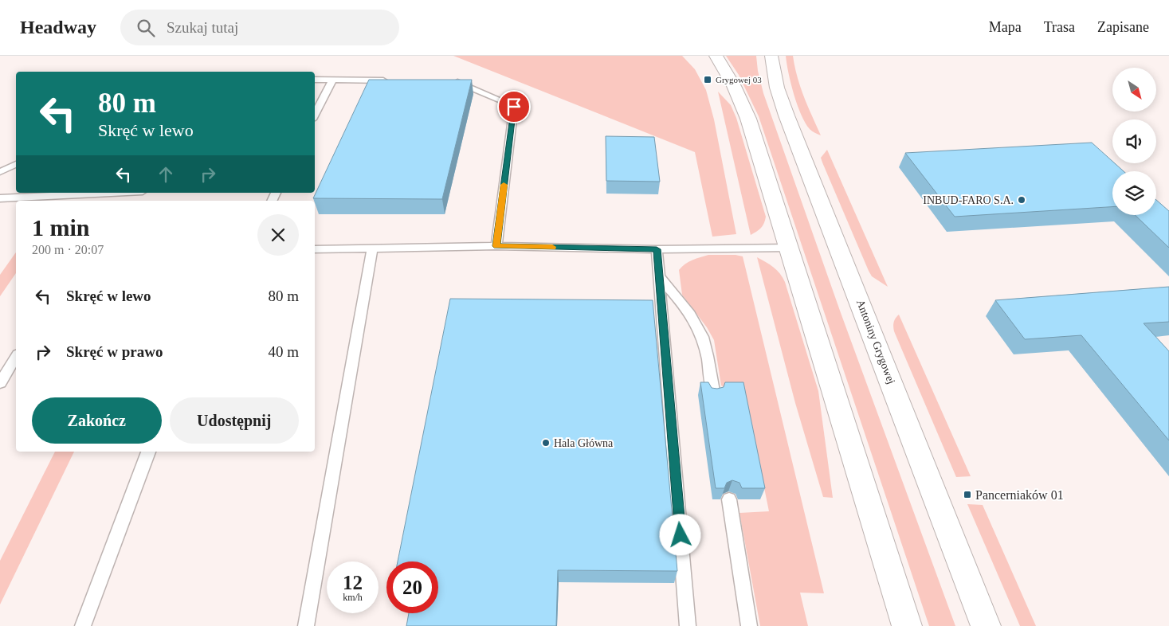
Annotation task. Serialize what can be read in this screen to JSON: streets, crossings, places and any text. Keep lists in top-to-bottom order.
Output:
{
  "streets": {
    "street": ["Antoniny Grygowej"]
  },
  "places": {
    "transit": ["Grygowej 03", "Pancerniaków 01"],
    "other": ["INBUD-FARO S.A.", "Hala Główna"]
  },
  "north": "bottom right",
  "page": {
    "header": "Headway",
    "search": "Szukaj tutaj",
    "nav": ["Mapa", "Trasa", "Zapisane"],
    "turn": ["80 m", "Skręć w lewo"],
    "heading": ["1 min", "200 m · 20:07"],
    "list": [
      {
        "name": "Skręć w lewo",
        "value": "80 m"
      },
      {
        "name": "Skręć w prawo",
        "value": "40 m"
      }
    ],
    "buttons": ["Zakończ", "Udostępnij"],
    "speed": "12 km/h",
    "limit": "20"
  }
}
